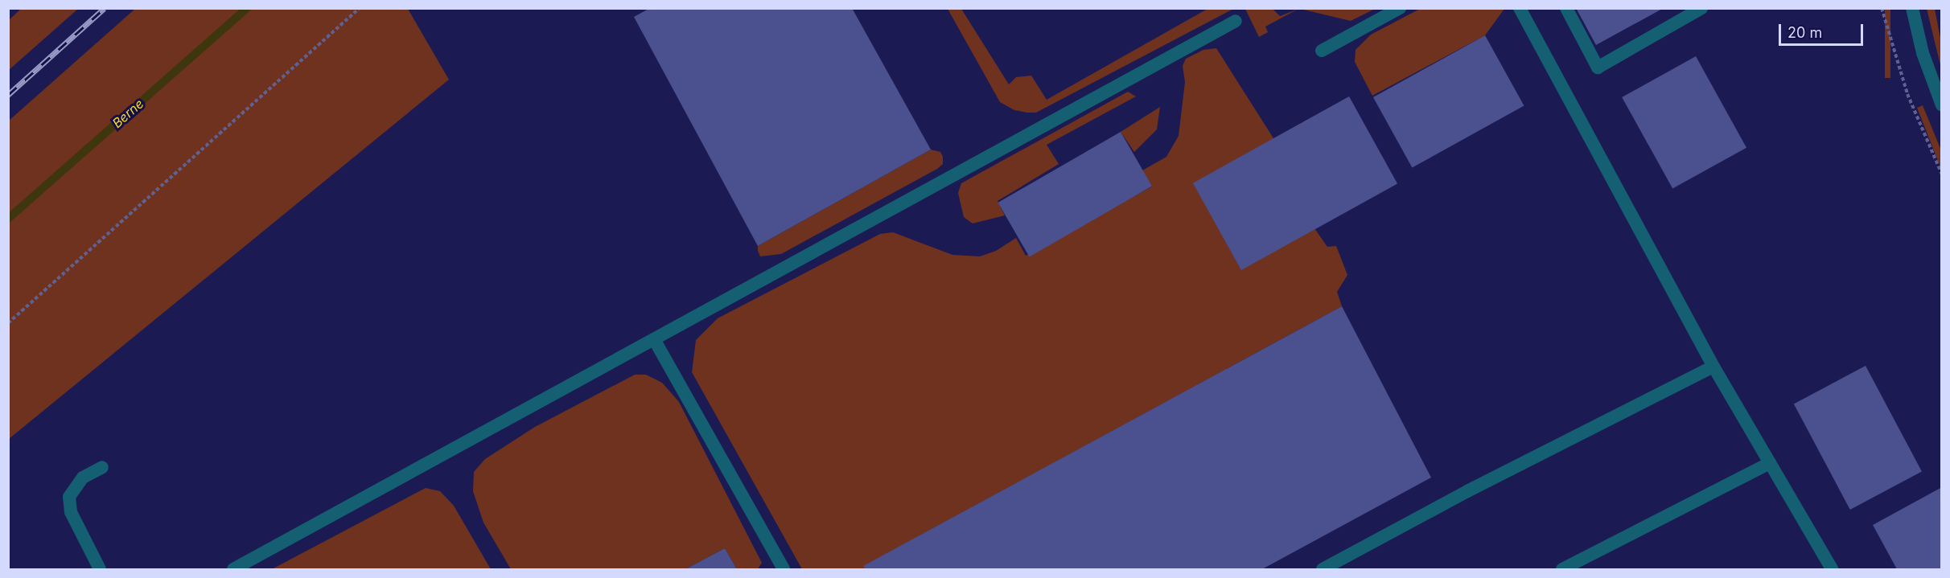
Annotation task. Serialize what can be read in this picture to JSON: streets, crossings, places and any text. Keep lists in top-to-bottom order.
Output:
{
  "water": ["Berne"],
  "scale_bar": "20 m"
}
